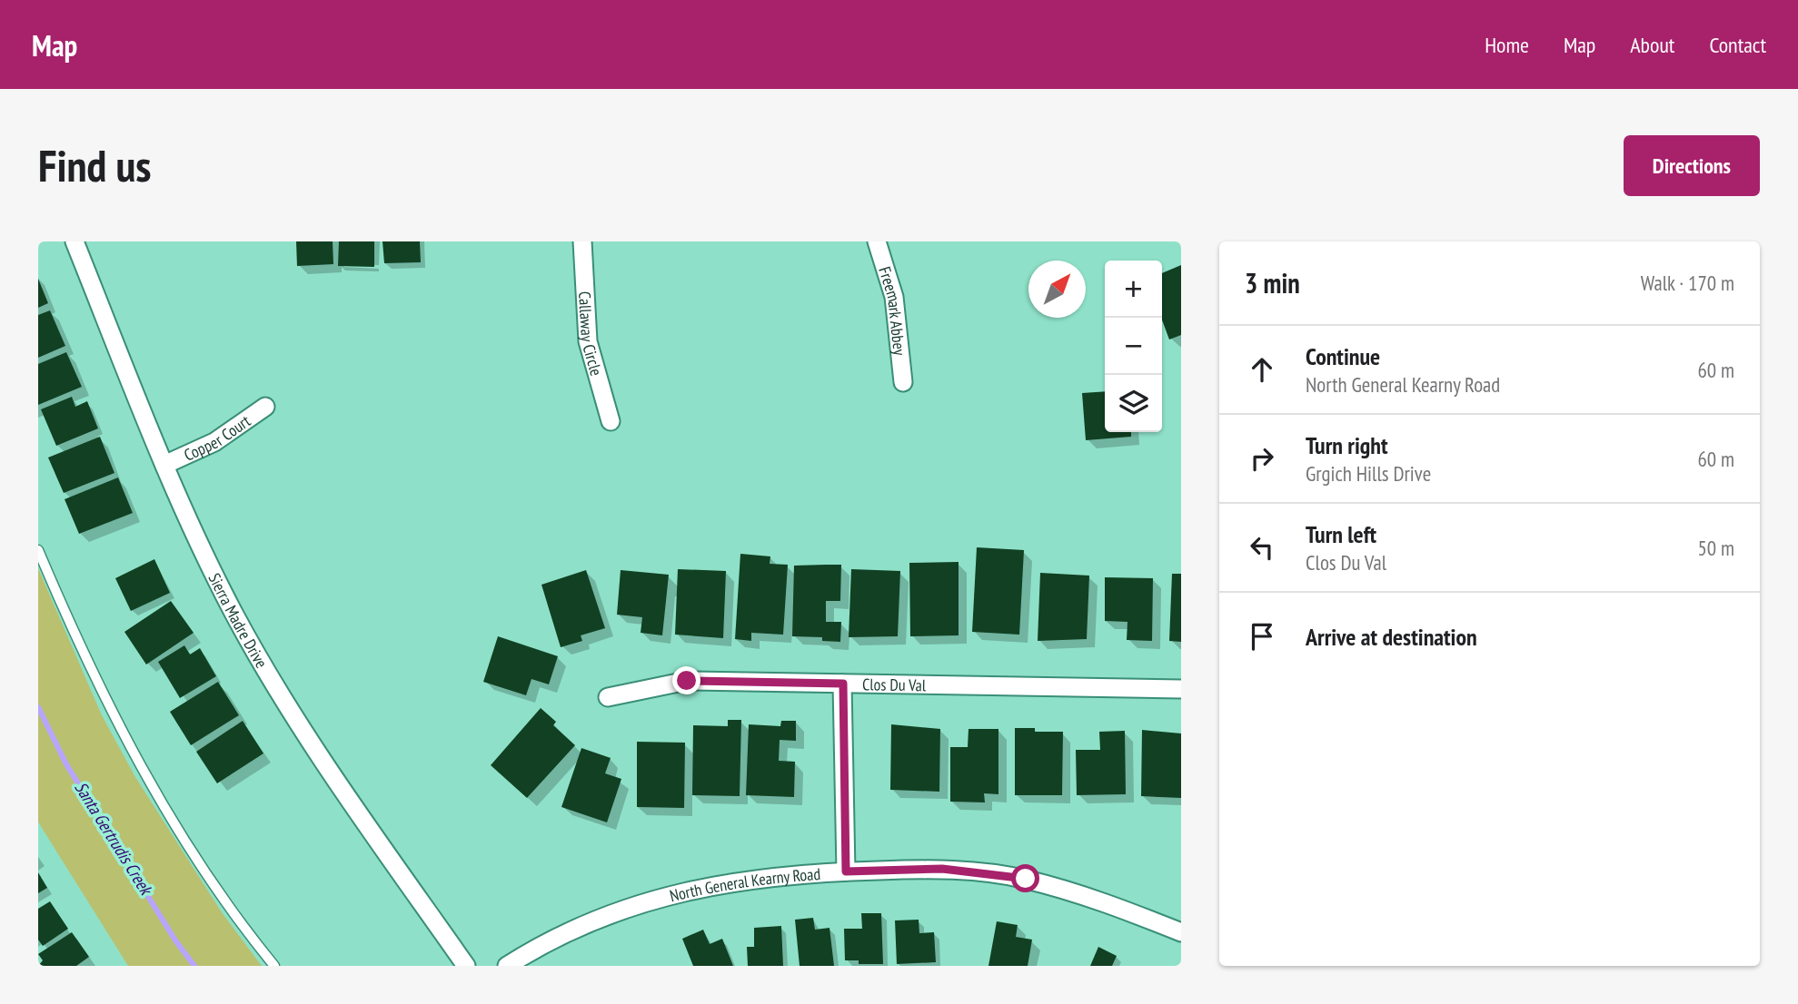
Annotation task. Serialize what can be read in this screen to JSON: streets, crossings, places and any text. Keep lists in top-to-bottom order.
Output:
{
  "streets": {
    "street": [
      "Freemark Abbey",
      "Callaway Circle",
      "Copper Court",
      "Sierra Madre Drive",
      "Clos Du Val",
      "North General Kearny Road"
    ]
  },
  "crossings": [
    ["Copper Court", "Sierra Madre Drive"]
  ],
  "water": ["Santa Gertrudis Creek"],
  "north": "top right",
  "page": {
    "header": "Map",
    "nav": [
      "Home",
      "Map",
      "About",
      "Contact"
    ],
    "buttons": "Directions",
    "title": "Find us",
    "heading": ["3 min", "Walk · 170 m"],
    "map_buttons": ["+", "−"],
    "list": [
      ["Continue", "North General Kearny Road", "60 m"],
      ["Turn right", "Grgich Hills Drive", "60 m"],
      ["Turn left", "Clos Du Val", "50 m"],
      "Arrive at destination"
    ]
  }
}
